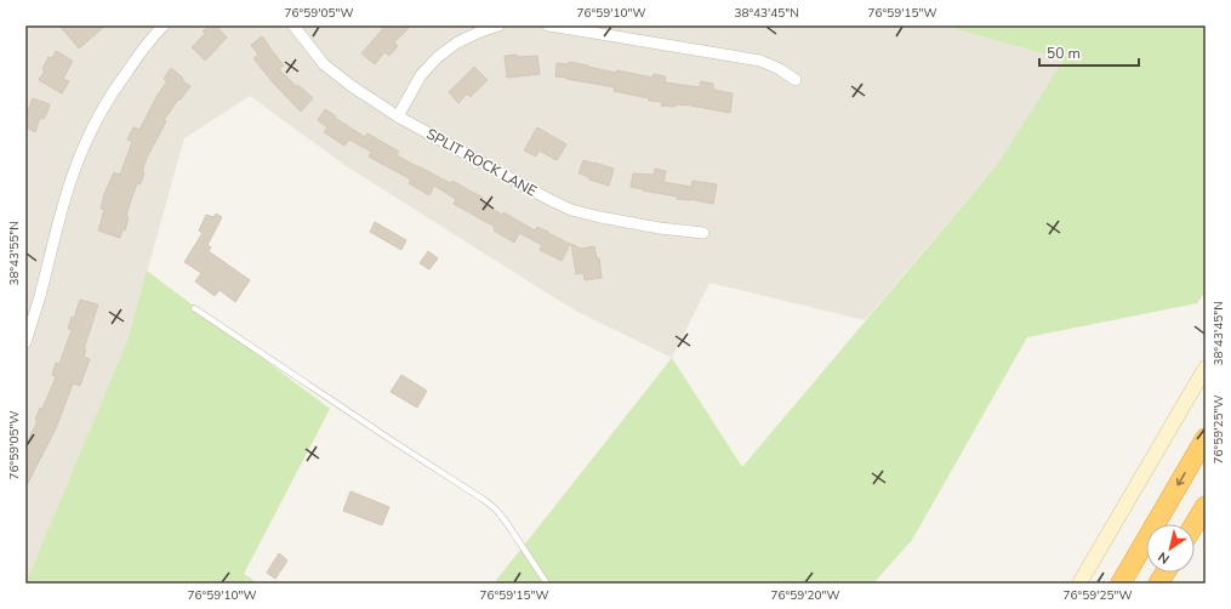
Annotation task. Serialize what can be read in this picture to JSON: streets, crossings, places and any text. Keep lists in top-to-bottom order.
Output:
{
  "streets": {
    "street": ["SPLIT ROCK LANE"]
  },
  "scale_bar": "50 m",
  "north": "bottom left",
  "coordinates": [
    "76°59'05\"W",
    "76°59'10\"W",
    "38°43'45\"N",
    "76°59'15\"W",
    "38°43'55\"N",
    "76°59'25\"W",
    "76°59'20\"W"
  ]
}
